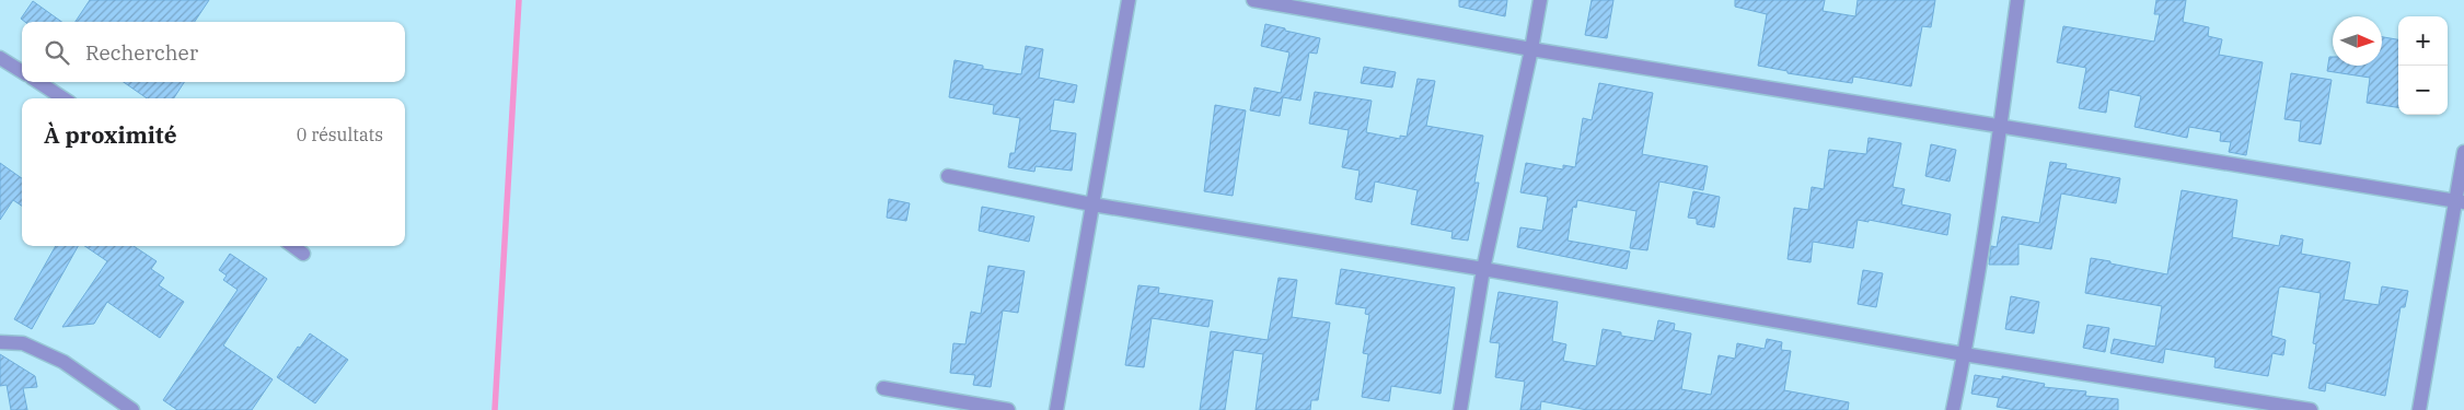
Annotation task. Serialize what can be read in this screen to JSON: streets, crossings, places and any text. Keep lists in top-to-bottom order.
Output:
{
  "north": "right",
  "page": {
    "map_buttons": ["+", "−"],
    "search": "Rechercher",
    "heading": ["À proximité", "0 résultats"]
  }
}
